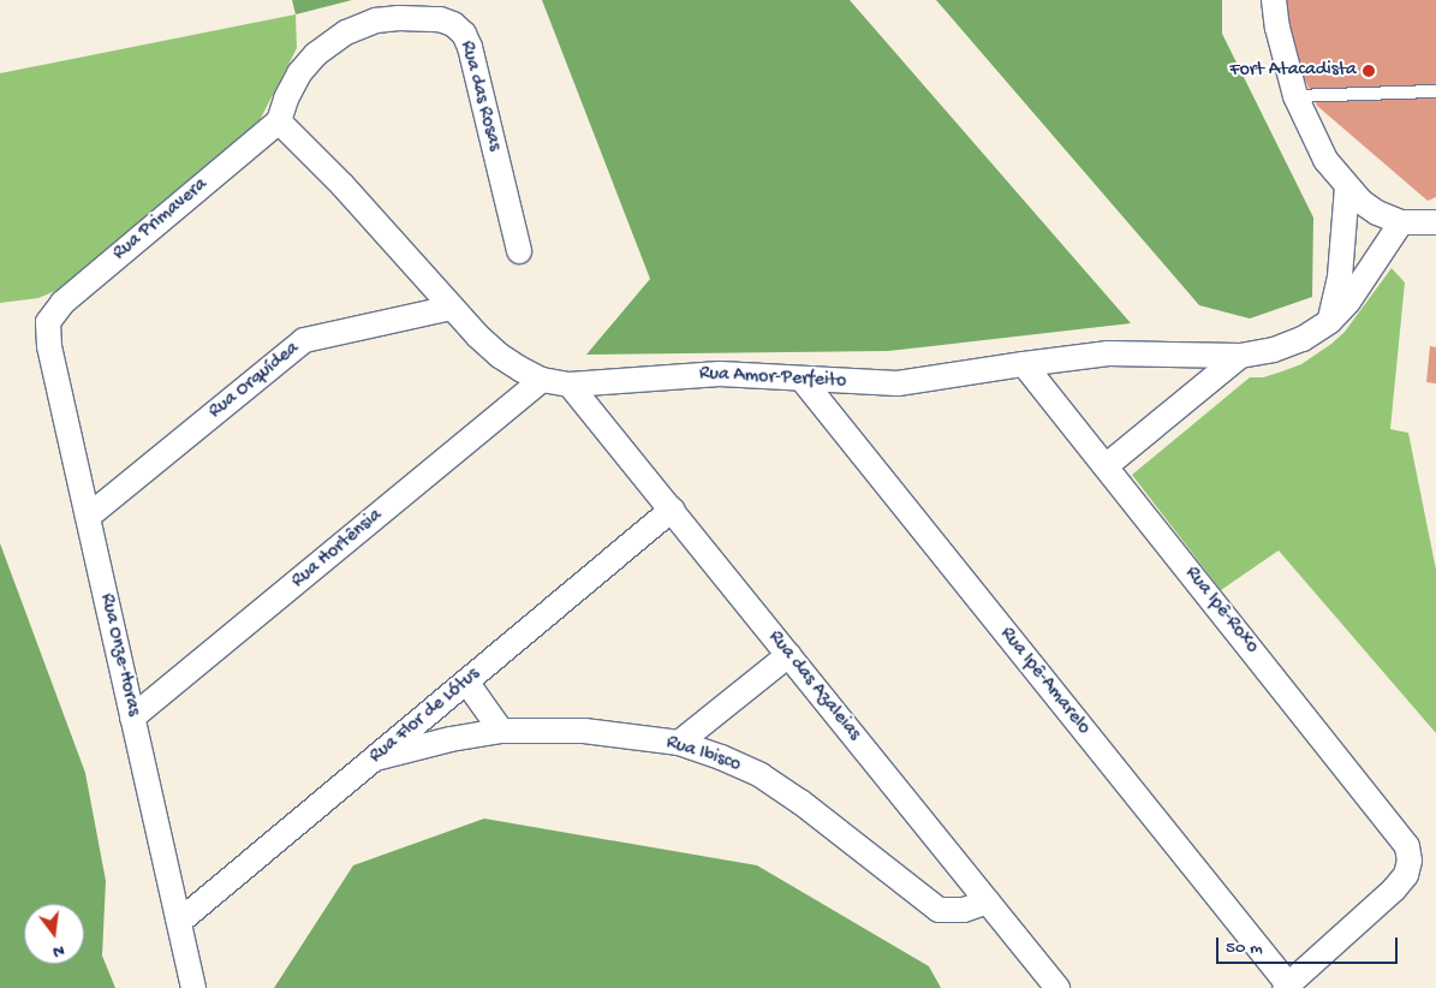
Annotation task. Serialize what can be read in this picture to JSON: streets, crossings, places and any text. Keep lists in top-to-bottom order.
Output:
{
  "streets": {
    "street": [
      "Rua das Rosas",
      "Rua Primavera",
      "Rua Amor-Perfeito",
      "Rua Orquídea",
      "Rua Hortênsia",
      "Rua Ipê-Roxo",
      "Rua Onze-Horas",
      "Rua Ipê-Amarelo",
      "Rua das Azaleias",
      "Rua Flor de Lótus",
      "Rua Ibisco"
    ]
  },
  "crossings": [
    ["Rua das Rosas", "Rua Primavera"],
    ["Rua das Rosas", "Rua Amor-Perfeito"],
    ["Rua Primavera", "Rua Amor-Perfeito"],
    ["Rua Primavera", "Rua Onze-Horas"],
    ["Rua Amor-Perfeito", "Rua Orquídea"],
    ["Rua Amor-Perfeito", "Rua Hortênsia"],
    ["Rua Amor-Perfeito", "Rua Ipê-Roxo"],
    ["Rua Amor-Perfeito", "Rua Ipê-Amarelo"],
    ["Rua Amor-Perfeito", "Rua das Azaleias"],
    ["Rua Orquídea", "Rua Onze-Horas"],
    ["Rua Hortênsia", "Rua Onze-Horas"],
    ["Rua Ipê-Roxo", "Rua Ipê-Amarelo"],
    ["Rua Onze-Horas", "Rua Flor de Lótus"],
    ["Rua das Azaleias", "Rua Flor de Lótus"],
    ["Rua das Azaleias", "Rua Ibisco"],
    ["Rua Flor de Lótus", "Rua Ibisco"]
  ],
  "places": ["Fort Atacadista"],
  "scale_bar": "50 m",
  "north": "bottom"
}
